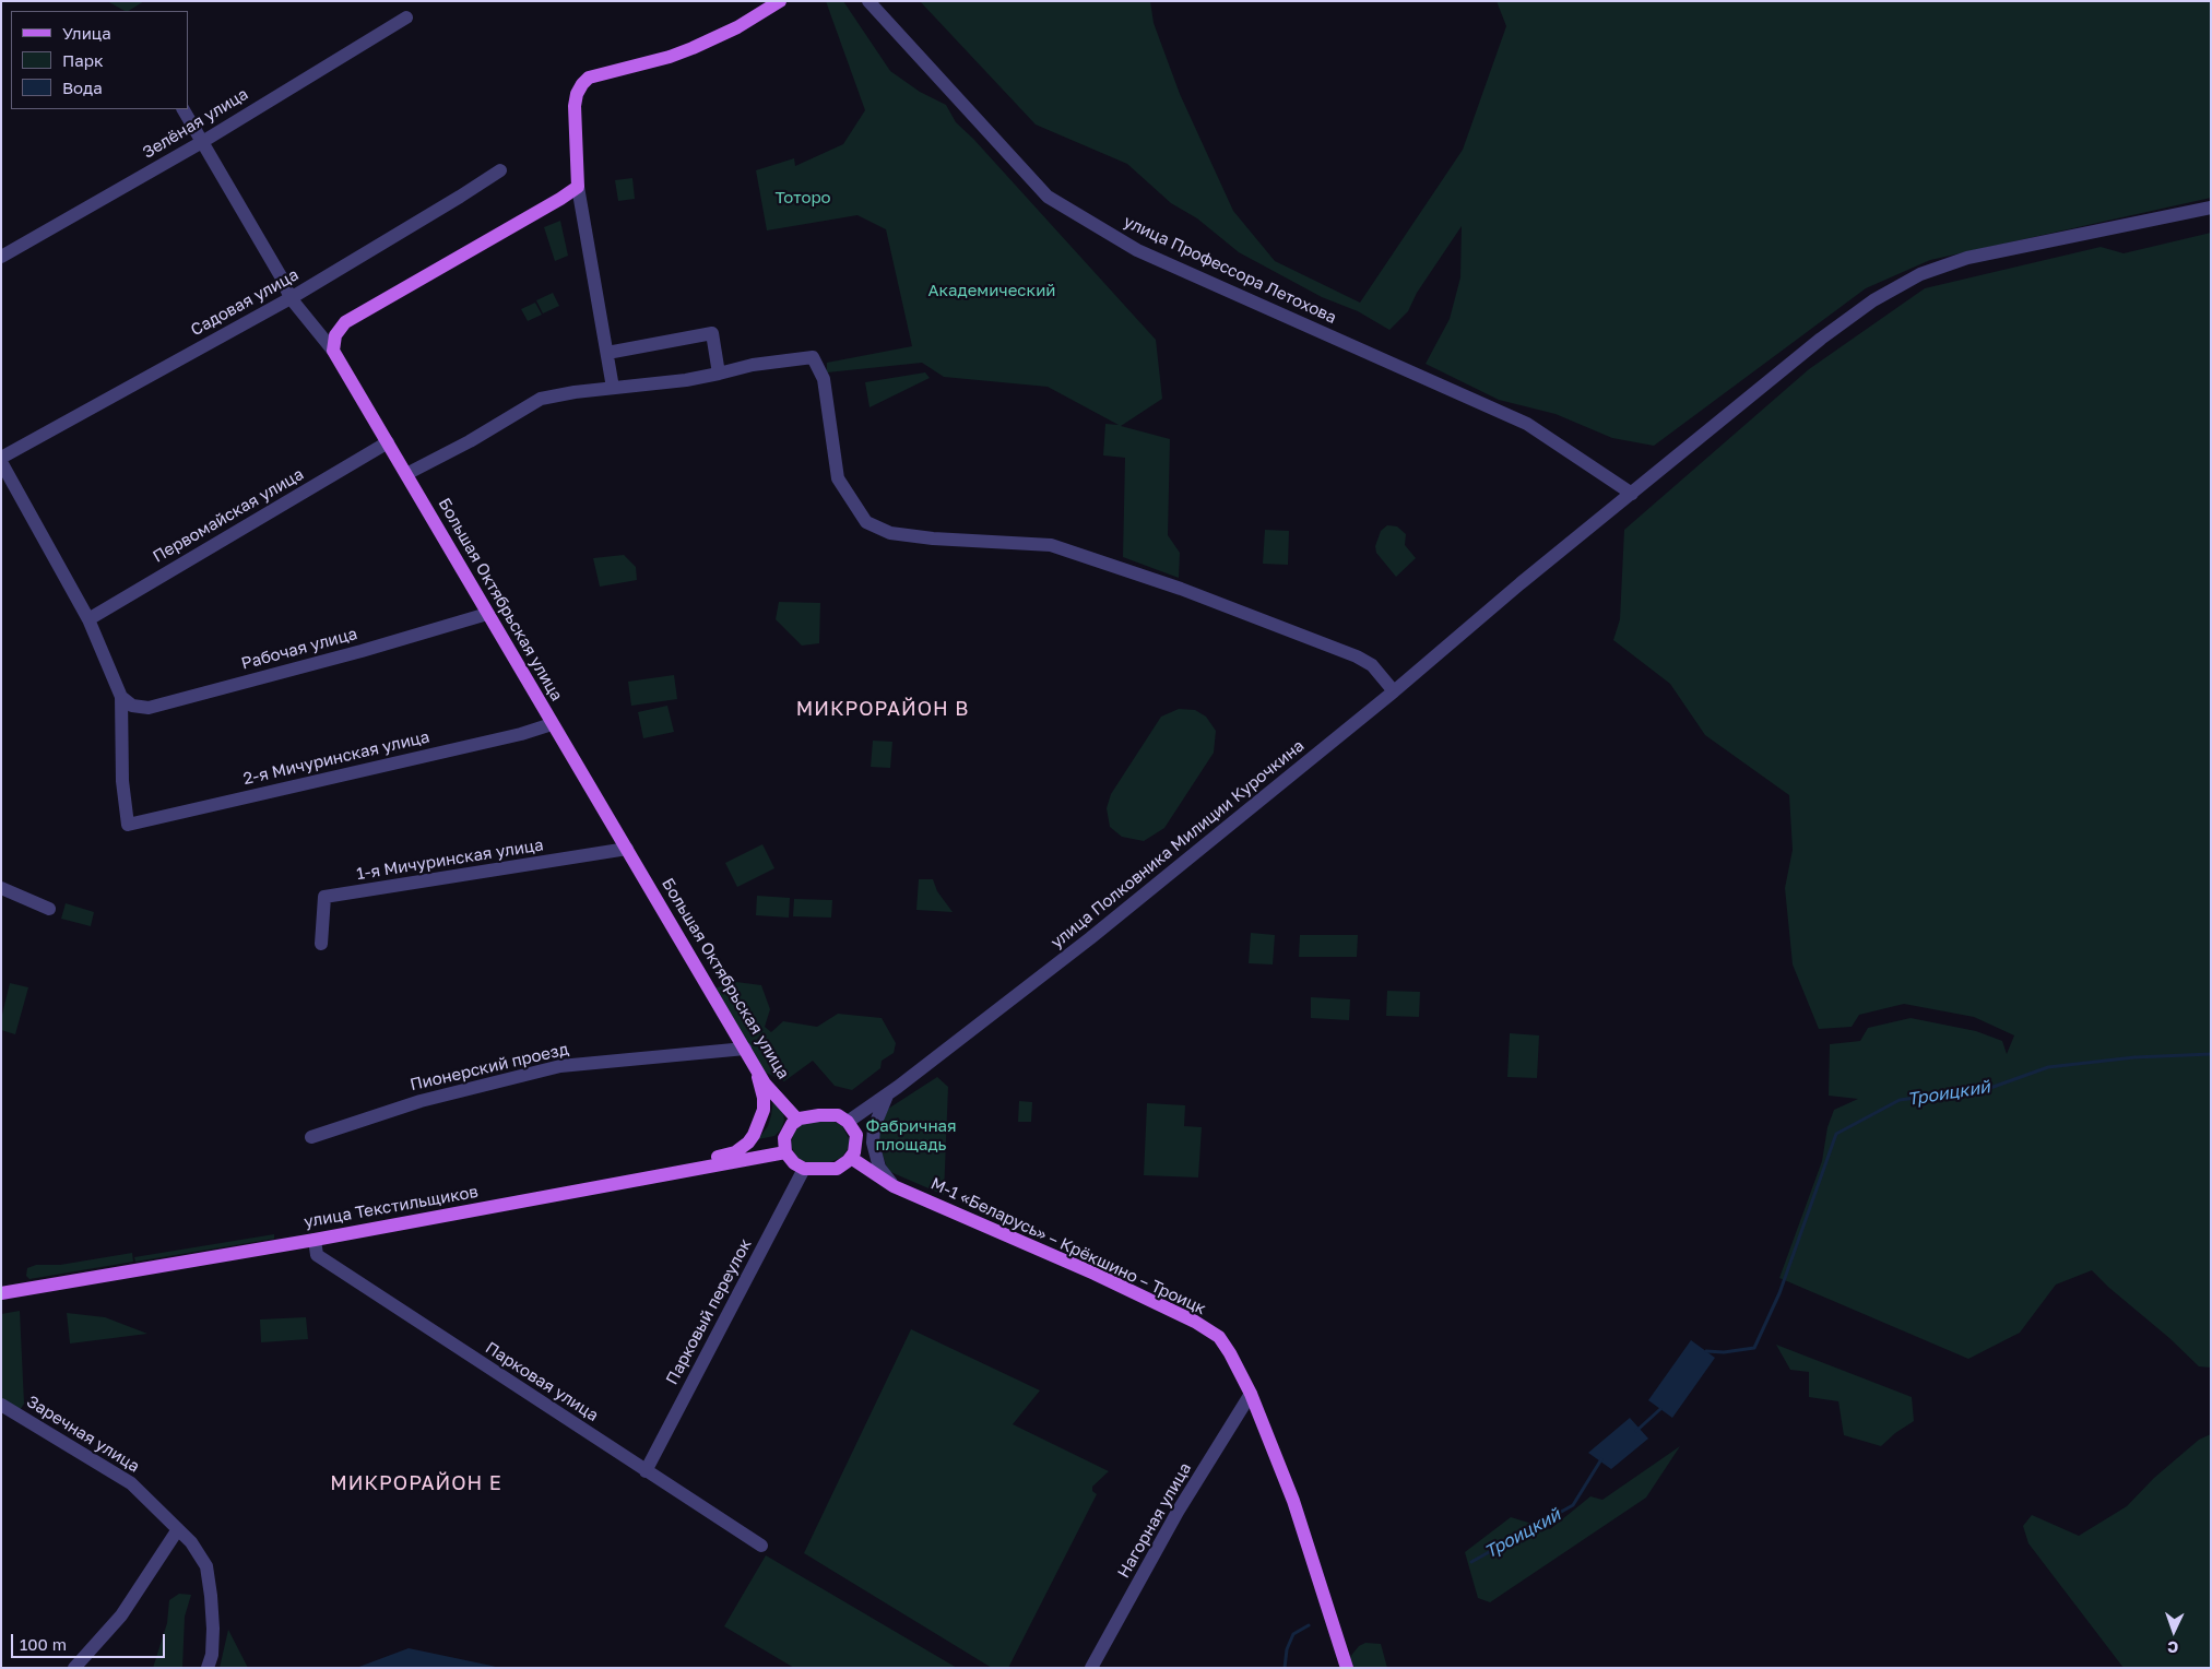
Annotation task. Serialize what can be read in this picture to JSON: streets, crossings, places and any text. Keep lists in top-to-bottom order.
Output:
{
  "streets": {
    "main road": ["Большая Октябрьская улица", "улица Текстильщиков", "М-1 «Беларусь» – Крёкшино – Троицк"],
    "street": [
      "Зелёная улица",
      "улица Профессора Летохова",
      "Садовая улица",
      "Первомайская улица",
      "Рабочая улица",
      "2-я Мичуринская улица",
      "улица Полковника Милиции Курочкина",
      "1-я Мичуринская улица",
      "Пионерский проезд",
      "Парковый переулок",
      "Парковая улица",
      "Заречная улица",
      "Нагорная улица"
    ]
  },
  "crossings": [
    ["улица Профессора Летохова", "улица Полковника Милиции Курочкина"],
    ["Первомайская улица", "Большая Октябрьская улица"],
    ["Большая Октябрьская улица", "Рабочая улица"],
    ["Большая Октябрьская улица", "2-я Мичуринская улица"],
    ["Большая Октябрьская улица", "улица Полковника Милиции Курочкина"],
    ["Большая Октябрьская улица", "1-я Мичуринская улица"],
    ["Большая Октябрьская улица", "Пионерский проезд"],
    ["Большая Октябрьская улица", "улица Текстильщиков"],
    ["Большая Октябрьская улица", "М-1 «Беларусь» – Крёкшино – Троицк"],
    ["Большая Октябрьская улица", "Парковый переулок"],
    ["Рабочая улица", "2-я Мичуринская улица"],
    ["улица Полковника Милиции Курочкина", "улица Текстильщиков"],
    ["улица Полковника Милиции Курочкина", "М-1 «Беларусь» – Крёкшино – Троицк"],
    ["улица Полковника Милиции Курочкина", "Парковый переулок"],
    ["улица Текстильщиков", "М-1 «Беларусь» – Крёкшино – Троицк"],
    ["улица Текстильщиков", "Парковый переулок"],
    ["улица Текстильщиков", "Парковая улица"],
    ["М-1 «Беларусь» – Крёкшино – Троицк", "Парковый переулок"],
    ["М-1 «Беларусь» – Крёкшино – Троицк", "Нагорная улица"],
    ["Парковый переулок", "Парковая улица"]
  ],
  "districts": ["МИКРОРАЙОН В", "МИКРОРАЙОН Е"],
  "water": ["Троицкий"],
  "parks": ["Тоторо", "Академический", "Фабричная площадь"],
  "legend": ["Улица", "Парк", "Вода"],
  "scale_bar": "100 m",
  "north": "bottom"
}
